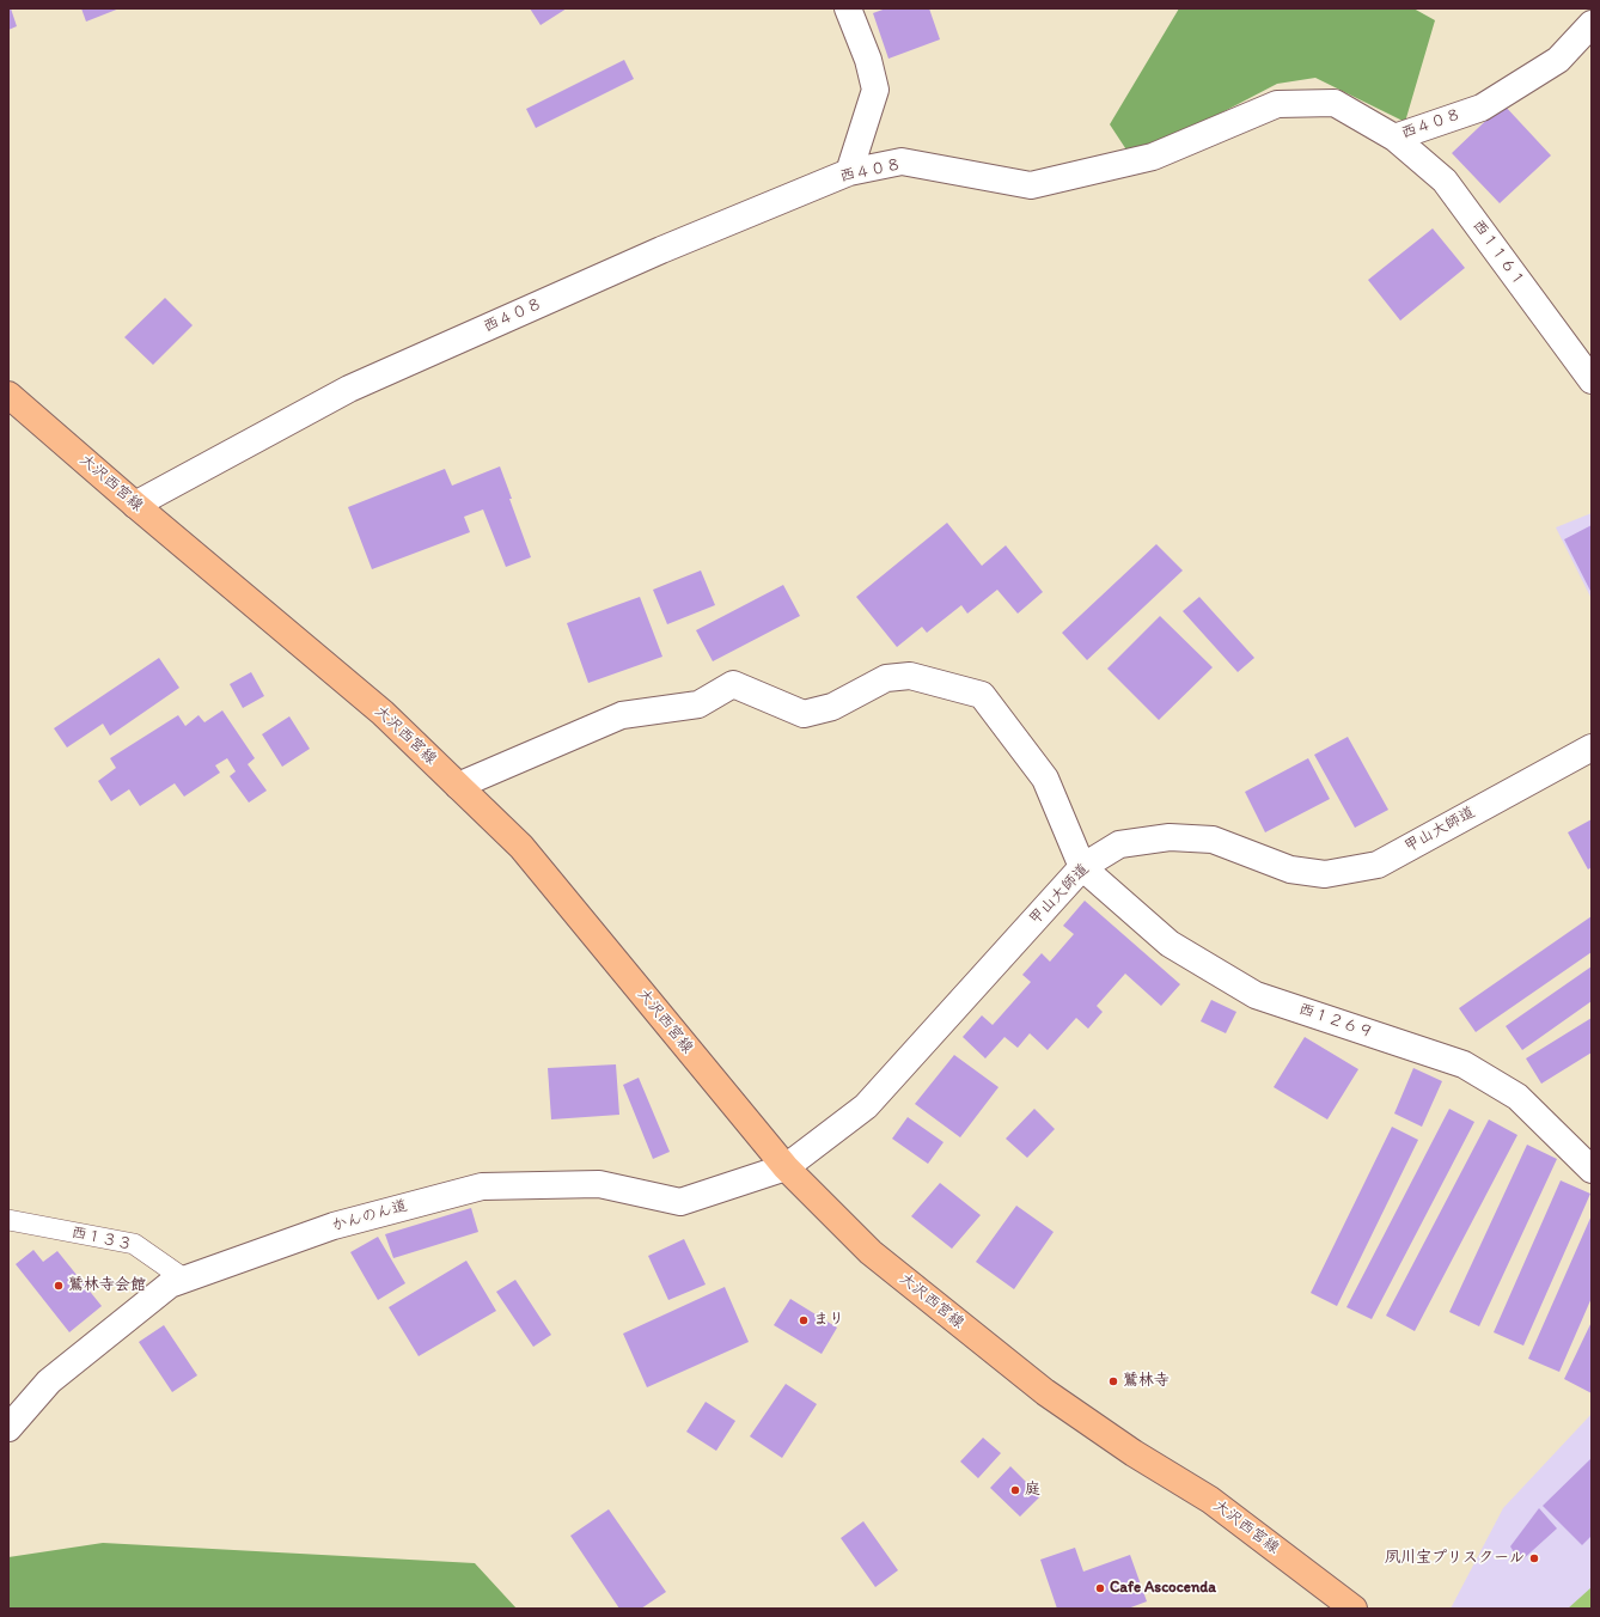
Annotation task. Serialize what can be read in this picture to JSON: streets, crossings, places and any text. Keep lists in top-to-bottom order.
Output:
{
  "streets": {
    "main road": ["大沢西宮線"],
    "street": [
      "西４０８",
      "西１１６１",
      "甲山大師道",
      "西１２６９",
      "かんのん道"
    ],
    "lane": ["西１３３"]
  },
  "crossings": [
    ["西４０８", "西１１６１"],
    ["西４０８", "大沢西宮線"],
    ["大沢西宮線", "甲山大師道"],
    ["大沢西宮線", "かんのん道"],
    ["甲山大師道", "西１２６９"],
    ["甲山大師道", "かんのん道"],
    ["かんのん道", "西１３３"]
  ],
  "places": [
    "鷲林寺会館",
    "まり",
    "鷲林寺",
    "庭",
    "夙川宝プリスクール",
    "Cafe Ascocenda"
  ]
}
